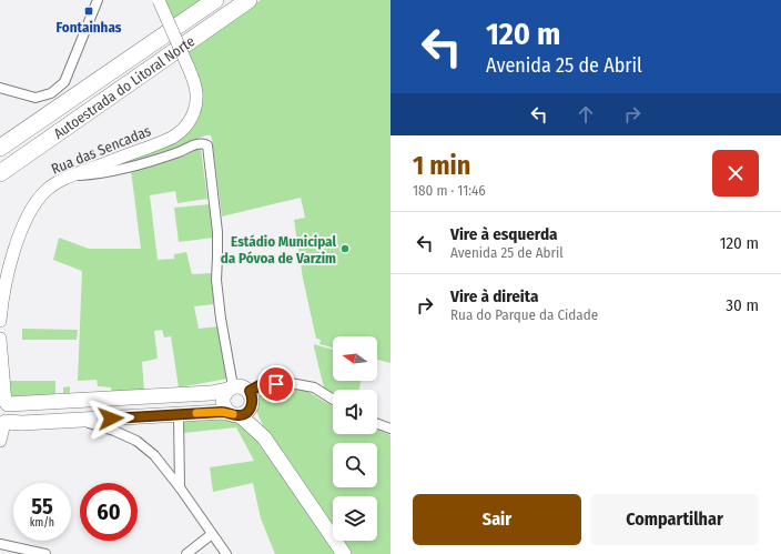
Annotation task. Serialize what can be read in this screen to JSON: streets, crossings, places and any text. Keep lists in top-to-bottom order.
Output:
{
  "streets": {
    "highway": ["Autoestrada do Litoral Norte"],
    "street": ["Rua das Sencadas"]
  },
  "places": {
    "transit": ["Fontainhas"],
    "other": ["Estádio Municipal da Póvoa de Varzim"]
  },
  "north": "left",
  "page": {
    "turn": ["120 m", "Avenida 25 de Abril"],
    "heading": ["1 min", "180 m · 11:46"],
    "list": [
      {
        "name": "Vire à esquerda",
        "note": "Avenida 25 de Abril",
        "value": "120 m"
      },
      {
        "name": "Vire à direita",
        "note": "Rua do Parque da Cidade",
        "value": "30 m"
      }
    ],
    "speed": "55 km/h",
    "limit": "60",
    "buttons": ["Sair", "Compartilhar"]
  }
}
